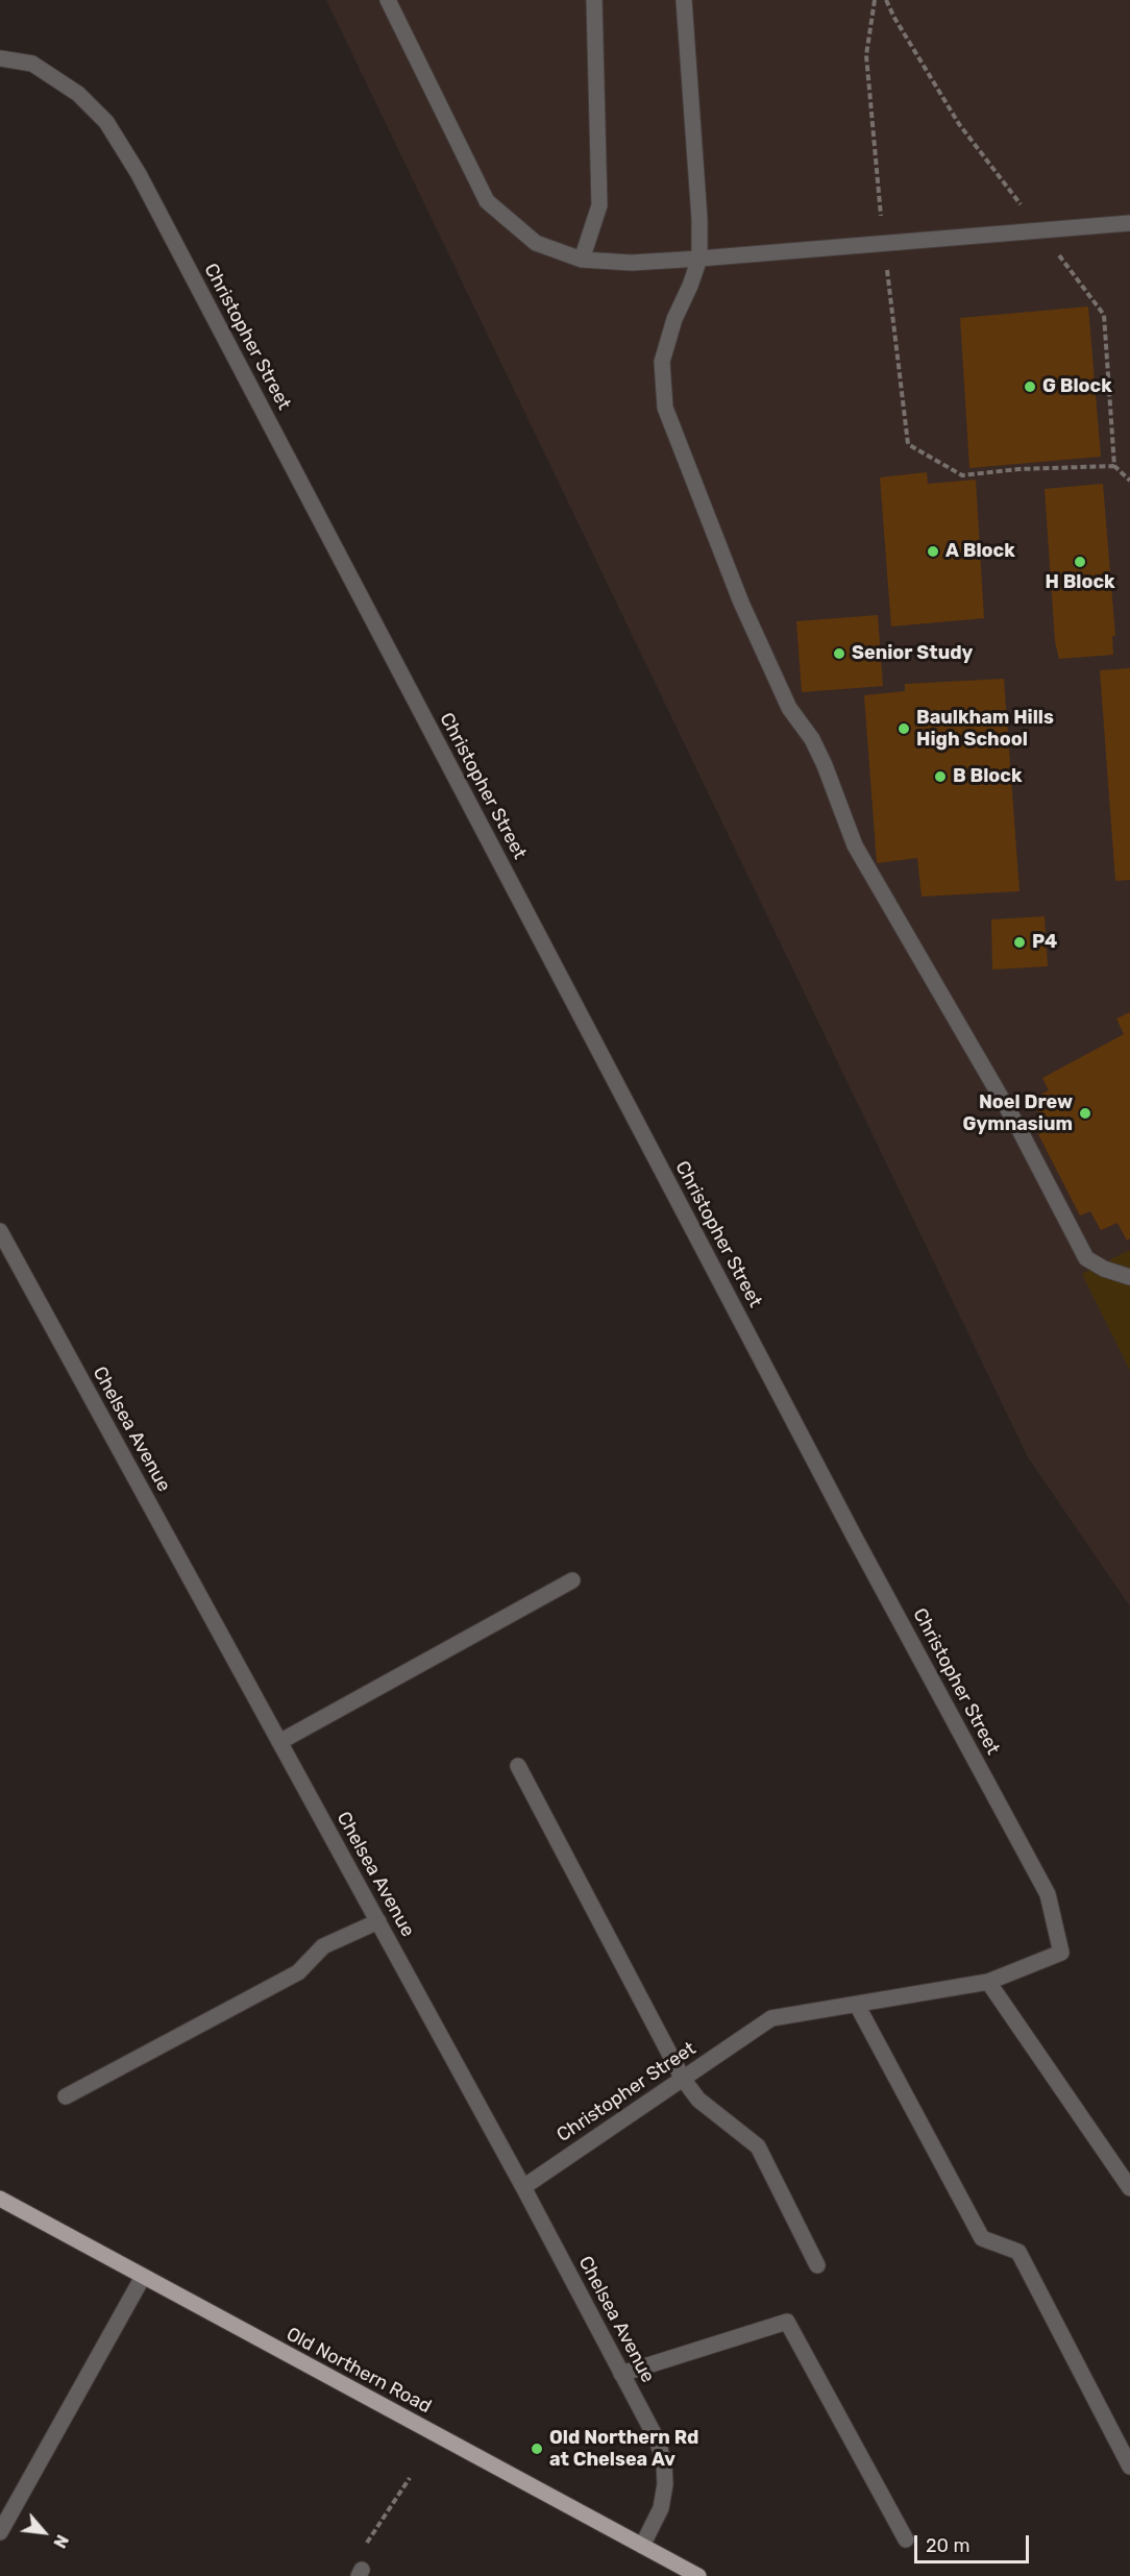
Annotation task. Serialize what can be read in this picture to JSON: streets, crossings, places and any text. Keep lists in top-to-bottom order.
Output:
{
  "streets": {
    "main road": ["Old Northern Road"],
    "street": ["Christopher Street", "Chelsea Avenue"]
  },
  "crossings": [
    ["Christopher Street", "Chelsea Avenue"],
    ["Chelsea Avenue", "Old Northern Road"]
  ],
  "places": [
    "G Block",
    "A Block",
    "H Block",
    "Senior Study",
    "Baulkham Hills High School",
    "B Block",
    "P4",
    "Noel Drew Gymnasium",
    "Old Northern Rd at Chelsea Av"
  ],
  "scale_bar": "20 m",
  "north": "bottom right"
}
